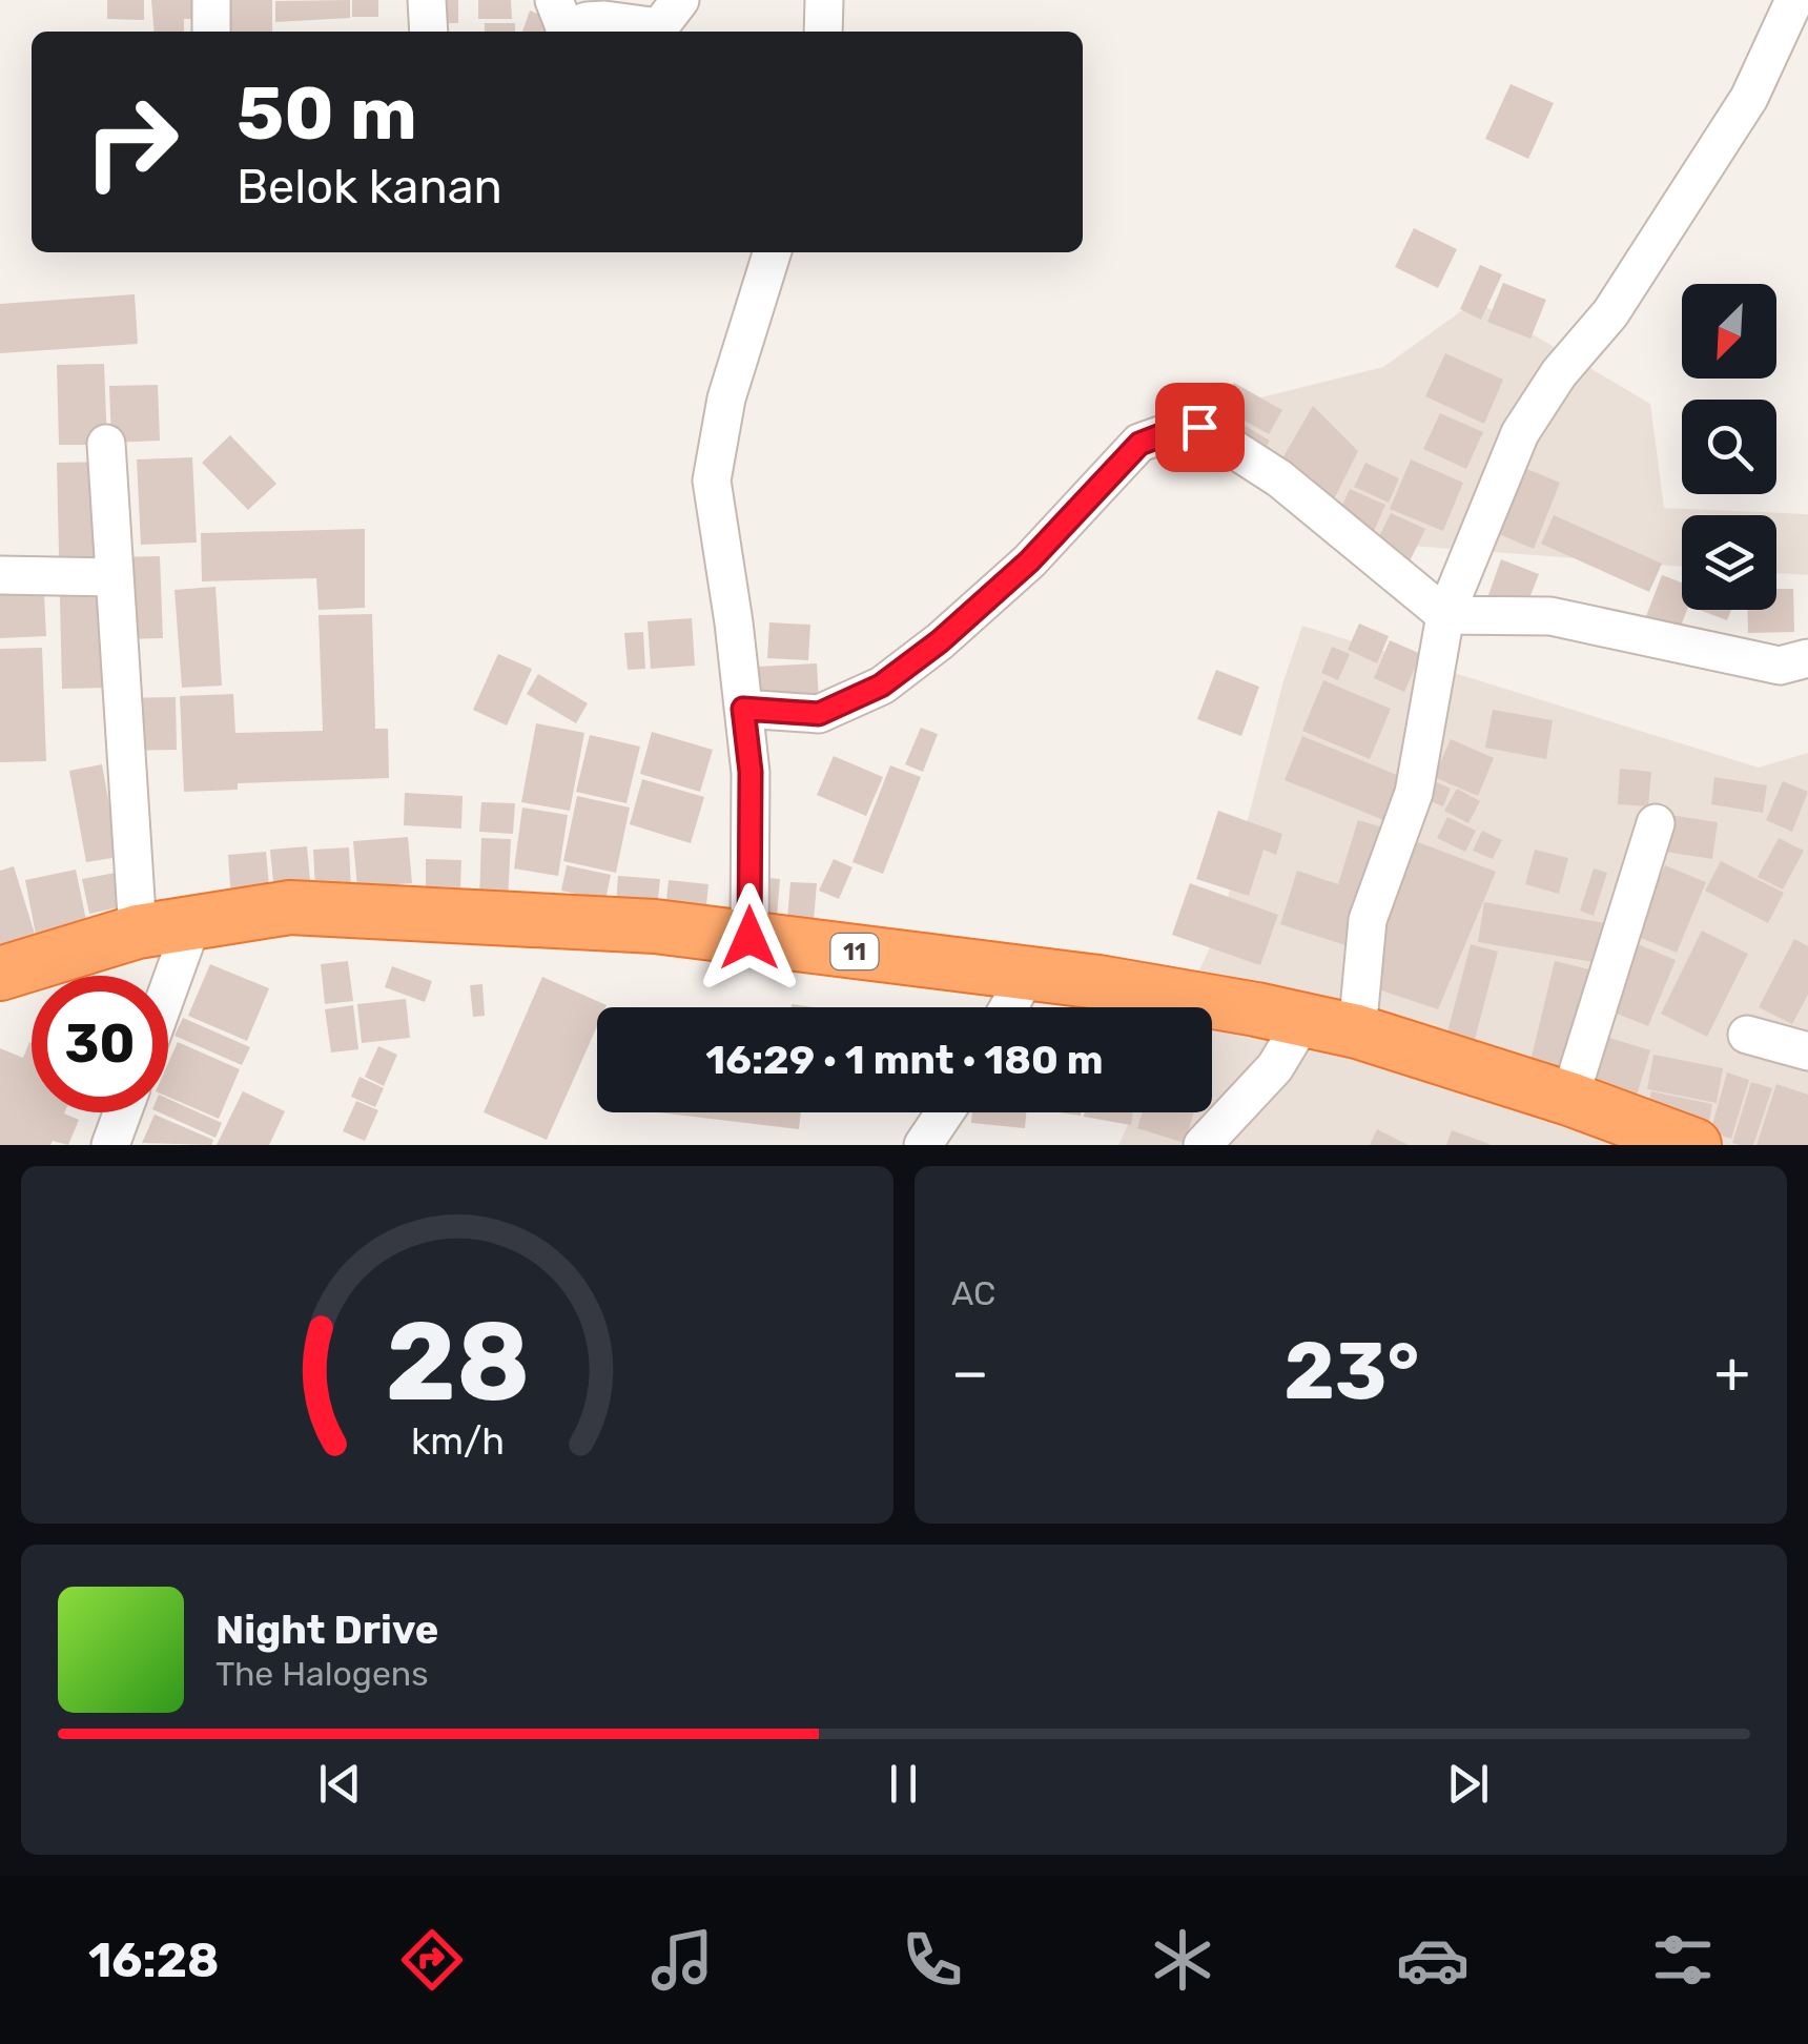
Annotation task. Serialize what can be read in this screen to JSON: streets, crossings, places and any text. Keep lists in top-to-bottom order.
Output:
{
  "streets": {
    "highway": ["11"]
  },
  "north": "bottom left",
  "page": {
    "turn": ["50 m", "Belok kanan"],
    "limit": "30",
    "trip": "16:29 · 1 mnt · 180 m",
    "tile": "AC",
    "heat": ["−", "23°", "+"],
    "song": ["Night Drive", "The Halogens"],
    "tabs": "16:28",
    "gauge": ["28", "km/h"]
  }
}
